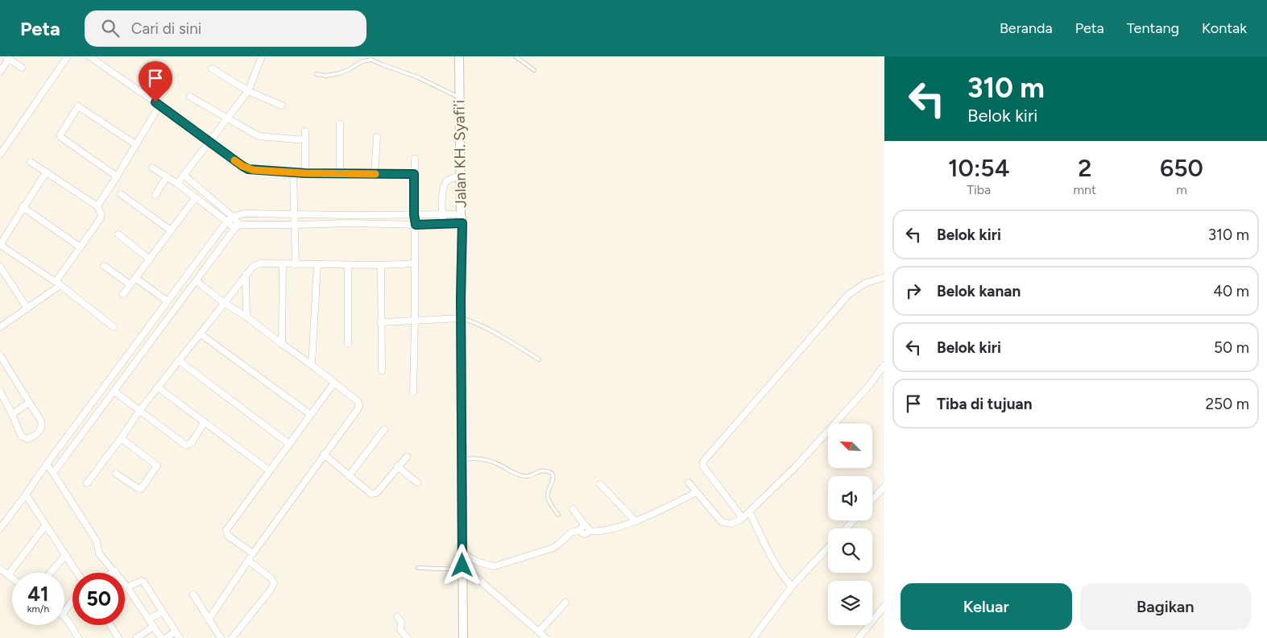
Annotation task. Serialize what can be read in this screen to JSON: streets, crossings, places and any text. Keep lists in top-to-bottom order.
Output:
{
  "streets": {
    "main road": ["Jalan KH. Syafi'i"]
  },
  "north": "top left",
  "page": {
    "header": "Peta",
    "search": "Cari di sini",
    "nav": [
      "Beranda",
      "Peta",
      "Tentang",
      "Kontak"
    ],
    "turn": ["310 m", "Belok kiri"],
    "eta": [
      "10:54",
      "Tiba",
      "2",
      "mnt",
      "650",
      "m"
    ],
    "list": [
      {
        "name": "Belok kiri",
        "value": "310 m"
      },
      {
        "name": "Belok kanan",
        "value": "40 m"
      },
      {
        "name": "Belok kiri",
        "value": "50 m"
      },
      {
        "name": "Tiba di tujuan",
        "value": "250 m"
      }
    ],
    "speed": "41 km/h",
    "limit": "50",
    "buttons": ["Keluar", "Bagikan"]
  }
}
